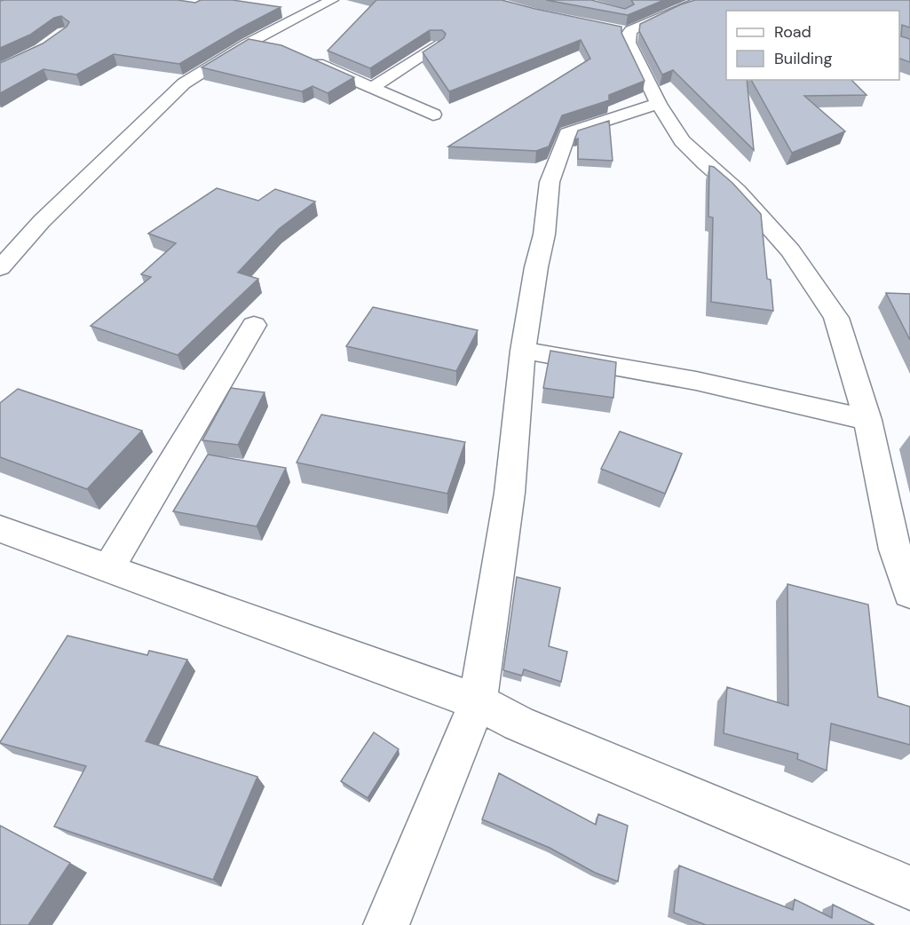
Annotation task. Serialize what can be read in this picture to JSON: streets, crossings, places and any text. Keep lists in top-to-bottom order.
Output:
{
  "legend": ["Road", "Building"]
}
